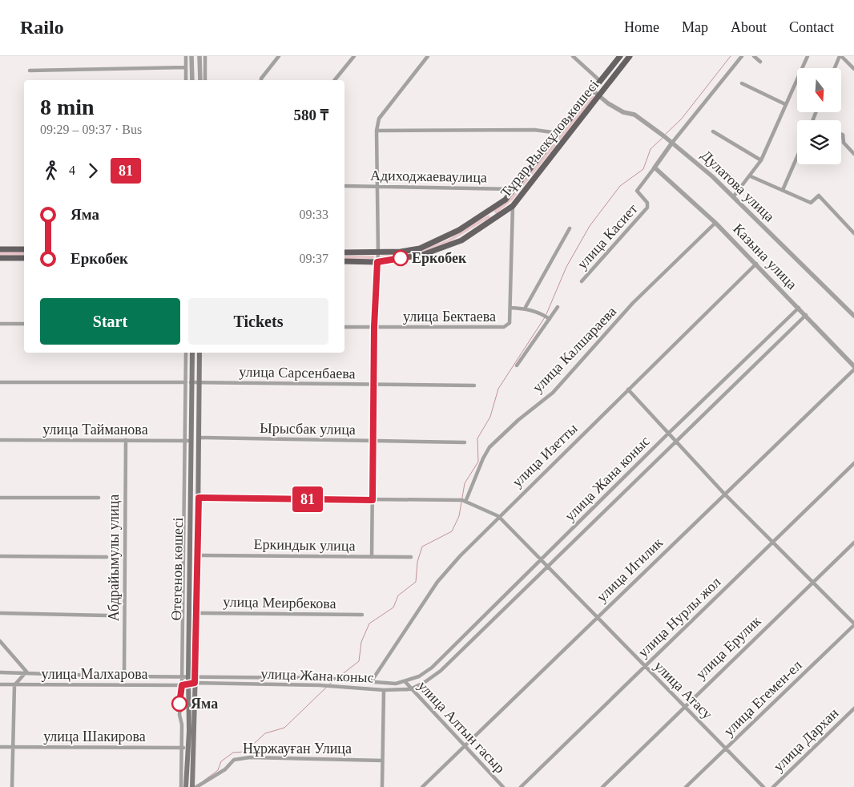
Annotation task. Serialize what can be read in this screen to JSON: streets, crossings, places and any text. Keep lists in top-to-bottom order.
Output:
{
  "streets": {
    "main road": ["Тұрар Рыскұлов көшесі", "Өтегенов көшесі"],
    "street": [
      "Адиходжаеваулица",
      "Дулатова улица",
      "улица Касиет",
      "Казына улица",
      "улица Бектаева",
      "улица Калшараева",
      "улица Сарсенбаева",
      "Ырысбак улица",
      "улица Тайманова",
      "улица Изетты",
      "улица Жана коныс",
      "Еркиндык улица",
      "Абдрайымулы улица",
      "улица Игилик",
      "улица Меирбекова",
      "улица Нурлы жол",
      "улица Ерулик",
      "улица Малхарова",
      "улица Атасу",
      "улица Егемен-ел",
      "улица Алтын гасыр",
      "улица Шакирова",
      "улица Дархан",
      "Нұржауған Улица"
    ]
  },
  "crossings": [
    ["Тұрар Рыскұлов көшесі", "Адиходжаеваулица"],
    ["Тұрар Рыскұлов көшесі", "Дулатова улица"],
    ["Тұрар Рыскұлов көшесі", "улица Бектаева"],
    ["улица Касиет", "Казына улица"],
    ["Казына улица", "улица Калшараева"],
    ["Казына улица", "улица Изетты"],
    ["Казына улица", "улица Жана коныс"],
    ["улица Калшараева", "улица Атасу"],
    ["улица Сарсенбаева", "Өтегенов көшесі"],
    ["Ырысбак улица", "Өтегенов көшесі"],
    ["улица Тайманова", "Абдрайымулы улица"],
    ["улица Тайманова", "Өтегенов көшесі"],
    ["улица Изетты", "улица Жана коныс"],
    ["улица Изетты", "улица Атасу"],
    ["улица Жана коныс", "Өтегенов көшесі"],
    ["улица Жана коныс", "улица Малхарова"],
    ["улица Жана коныс", "улица Атасу"],
    ["улица Жана коныс", "улица Алтын гасыр"],
    ["Еркиндык улица", "Өтегенов көшесі"],
    ["Абдрайымулы улица", "улица Малхарова"],
    ["Өтегенов көшесі", "улица Меирбекова"],
    ["Өтегенов көшесі", "улица Малхарова"],
    ["Өтегенов көшесі", "улица Шакирова"],
    ["улица Игилик", "улица Атасу"],
    ["улица Игилик", "улица Алтын гасыр"],
    ["улица Нурлы жол", "улица Атасу"],
    ["улица Ерулик", "улица Атасу"],
    ["улица Атасу", "улица Егемен-ел"]
  ],
  "places": ["Еркобек", "Яма"],
  "lines": ["bus line 81"],
  "north": "bottom",
  "page": {
    "header": "Railo",
    "nav": [
      "Home",
      "Map",
      "About",
      "Contact"
    ],
    "on_map": "81",
    "heading": ["8 min", "09:29 – 09:37 · Bus", "580 ₸"],
    "legs": ["4", "81"],
    "list": [
      {
        "name": "Яма",
        "value": "09:33"
      },
      {
        "name": "Еркобек",
        "value": "09:37"
      }
    ],
    "buttons": ["Start", "Tickets"]
  }
}
